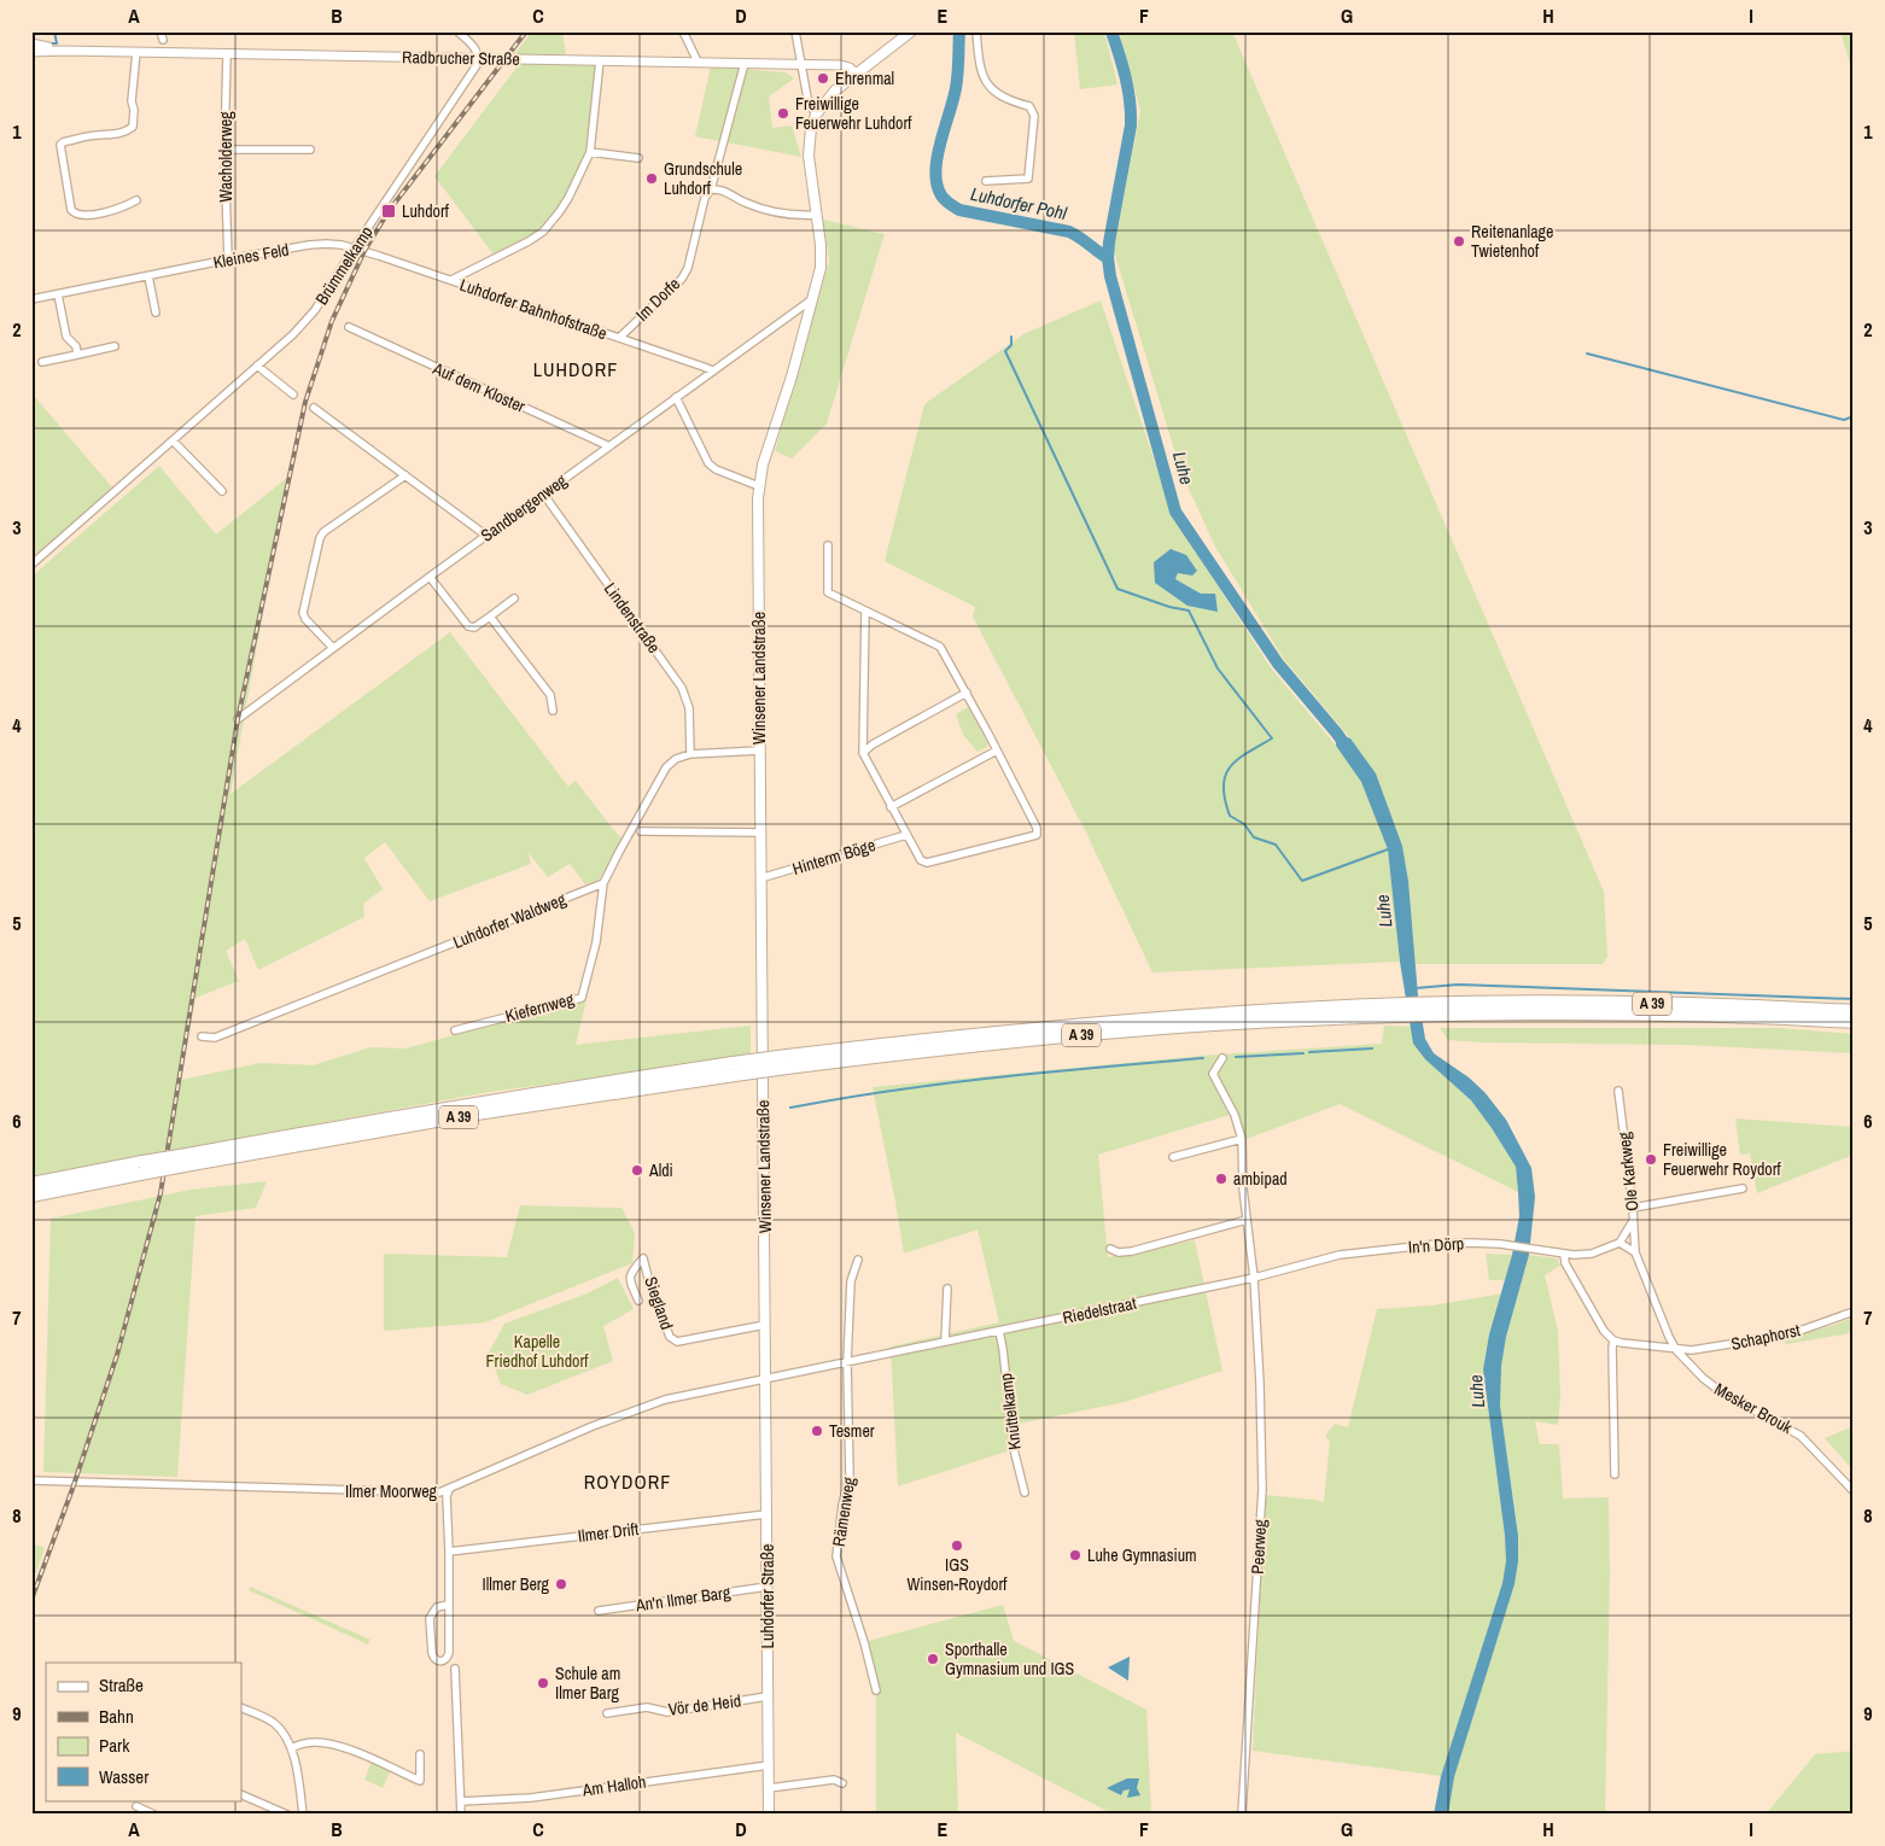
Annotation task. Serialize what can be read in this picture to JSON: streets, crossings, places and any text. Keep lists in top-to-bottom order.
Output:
{
  "streets": {
    "highway": ["A 39"],
    "main road": ["Winsener Landstraße", "Luhdorfer Straße"],
    "street": [
      "Radbrucher Straße",
      "Wacholderweg",
      "Kleines Feld",
      "Brümmelkamp",
      "Im Dorfe",
      "Luhdorfer Bahnhofstraße",
      "Auf dem Kloster",
      "Sandbergenweg",
      "Lindenstraße",
      "Hinterm Böge",
      "Luhdorfer Waldweg",
      "Kiefernweg",
      "Ole Karkweg",
      "In'n Dörp",
      "Siegland",
      "Riedelstraat",
      "Schaphorst",
      "Mesker Brouk",
      "Knüttelkamp",
      "Ilmer Moorweg",
      "Rämenweg",
      "Ilmer Drift",
      "Peerweg",
      "An'n Ilmer Barg",
      "Vör de Heid",
      "Am Halloh"
    ]
  },
  "crossings": [
    ["Radbrucher Straße", "Wacholderweg"],
    ["Radbrucher Straße", "Brümmelkamp"],
    ["Radbrucher Straße", "Im Dorfe"],
    ["Radbrucher Straße", "Winsener Landstraße"],
    ["Wacholderweg", "Kleines Feld"],
    ["Kleines Feld", "Brümmelkamp"],
    ["Kleines Feld", "Luhdorfer Bahnhofstraße"],
    ["Brümmelkamp", "Luhdorfer Bahnhofstraße"],
    ["Im Dorfe", "Luhdorfer Bahnhofstraße"],
    ["Luhdorfer Bahnhofstraße", "Sandbergenweg"],
    ["Auf dem Kloster", "Sandbergenweg"],
    ["Sandbergenweg", "Lindenstraße"],
    ["Sandbergenweg", "Winsener Landstraße"],
    ["Winsener Landstraße", "Hinterm Böge"],
    ["Winsener Landstraße", "Siegland"],
    ["Winsener Landstraße", "Riedelstraat"],
    ["Winsener Landstraße", "Ilmer Moorweg"],
    ["Winsener Landstraße", "Luhdorfer Straße"],
    ["Luhdorfer Waldweg", "Kiefernweg"],
    ["Ole Karkweg", "Mesker Brouk"],
    ["In'n Dörp", "Riedelstraat"],
    ["In'n Dörp", "Peerweg"],
    ["Riedelstraat", "Knüttelkamp"],
    ["Riedelstraat", "Ilmer Moorweg"],
    ["Riedelstraat", "Rämenweg"],
    ["Riedelstraat", "Peerweg"],
    ["Riedelstraat", "Luhdorfer Straße"],
    ["Schaphorst", "Mesker Brouk"],
    ["Ilmer Moorweg", "Luhdorfer Straße"],
    ["Ilmer Drift", "Luhdorfer Straße"],
    ["Luhdorfer Straße", "An'n Ilmer Barg"],
    ["Luhdorfer Straße", "Vör de Heid"],
    ["Luhdorfer Straße", "Am Halloh"]
  ],
  "districts": ["LUHDORF", "ROYDORF"],
  "water": ["Luhdorfer Pohl", "Luhe"],
  "parks": ["Kapelle Friedhof Luhdorf"],
  "places": {
    "other": [
      "Ehrenmal",
      "Freiwillige Feuerwehr Luhdorf",
      "Grundschule Luhdorf",
      "Reitenanlage Twietenhof",
      "Freiwillige Feuerwehr Roydorf",
      "Aldi",
      "ambipad",
      "Tesmer",
      "IGS Winsen-Roydorf",
      "Luhe Gymnasium",
      "Illmer Berg",
      "Sporthalle Gymnasium und IGS",
      "Schule am Ilmer Barg"
    ],
    "transit": ["Luhdorf"]
  },
  "legend": [
    "Straße",
    "Bahn",
    "Park",
    "Wasser"
  ],
  "grid": {
    "columns": [
      "A",
      "B",
      "C",
      "D",
      "E",
      "F",
      "G",
      "H",
      "I"
    ],
    "rows": [
      "1",
      "2",
      "3",
      "4",
      "5",
      "6",
      "7",
      "8",
      "9"
    ]
  }
}
